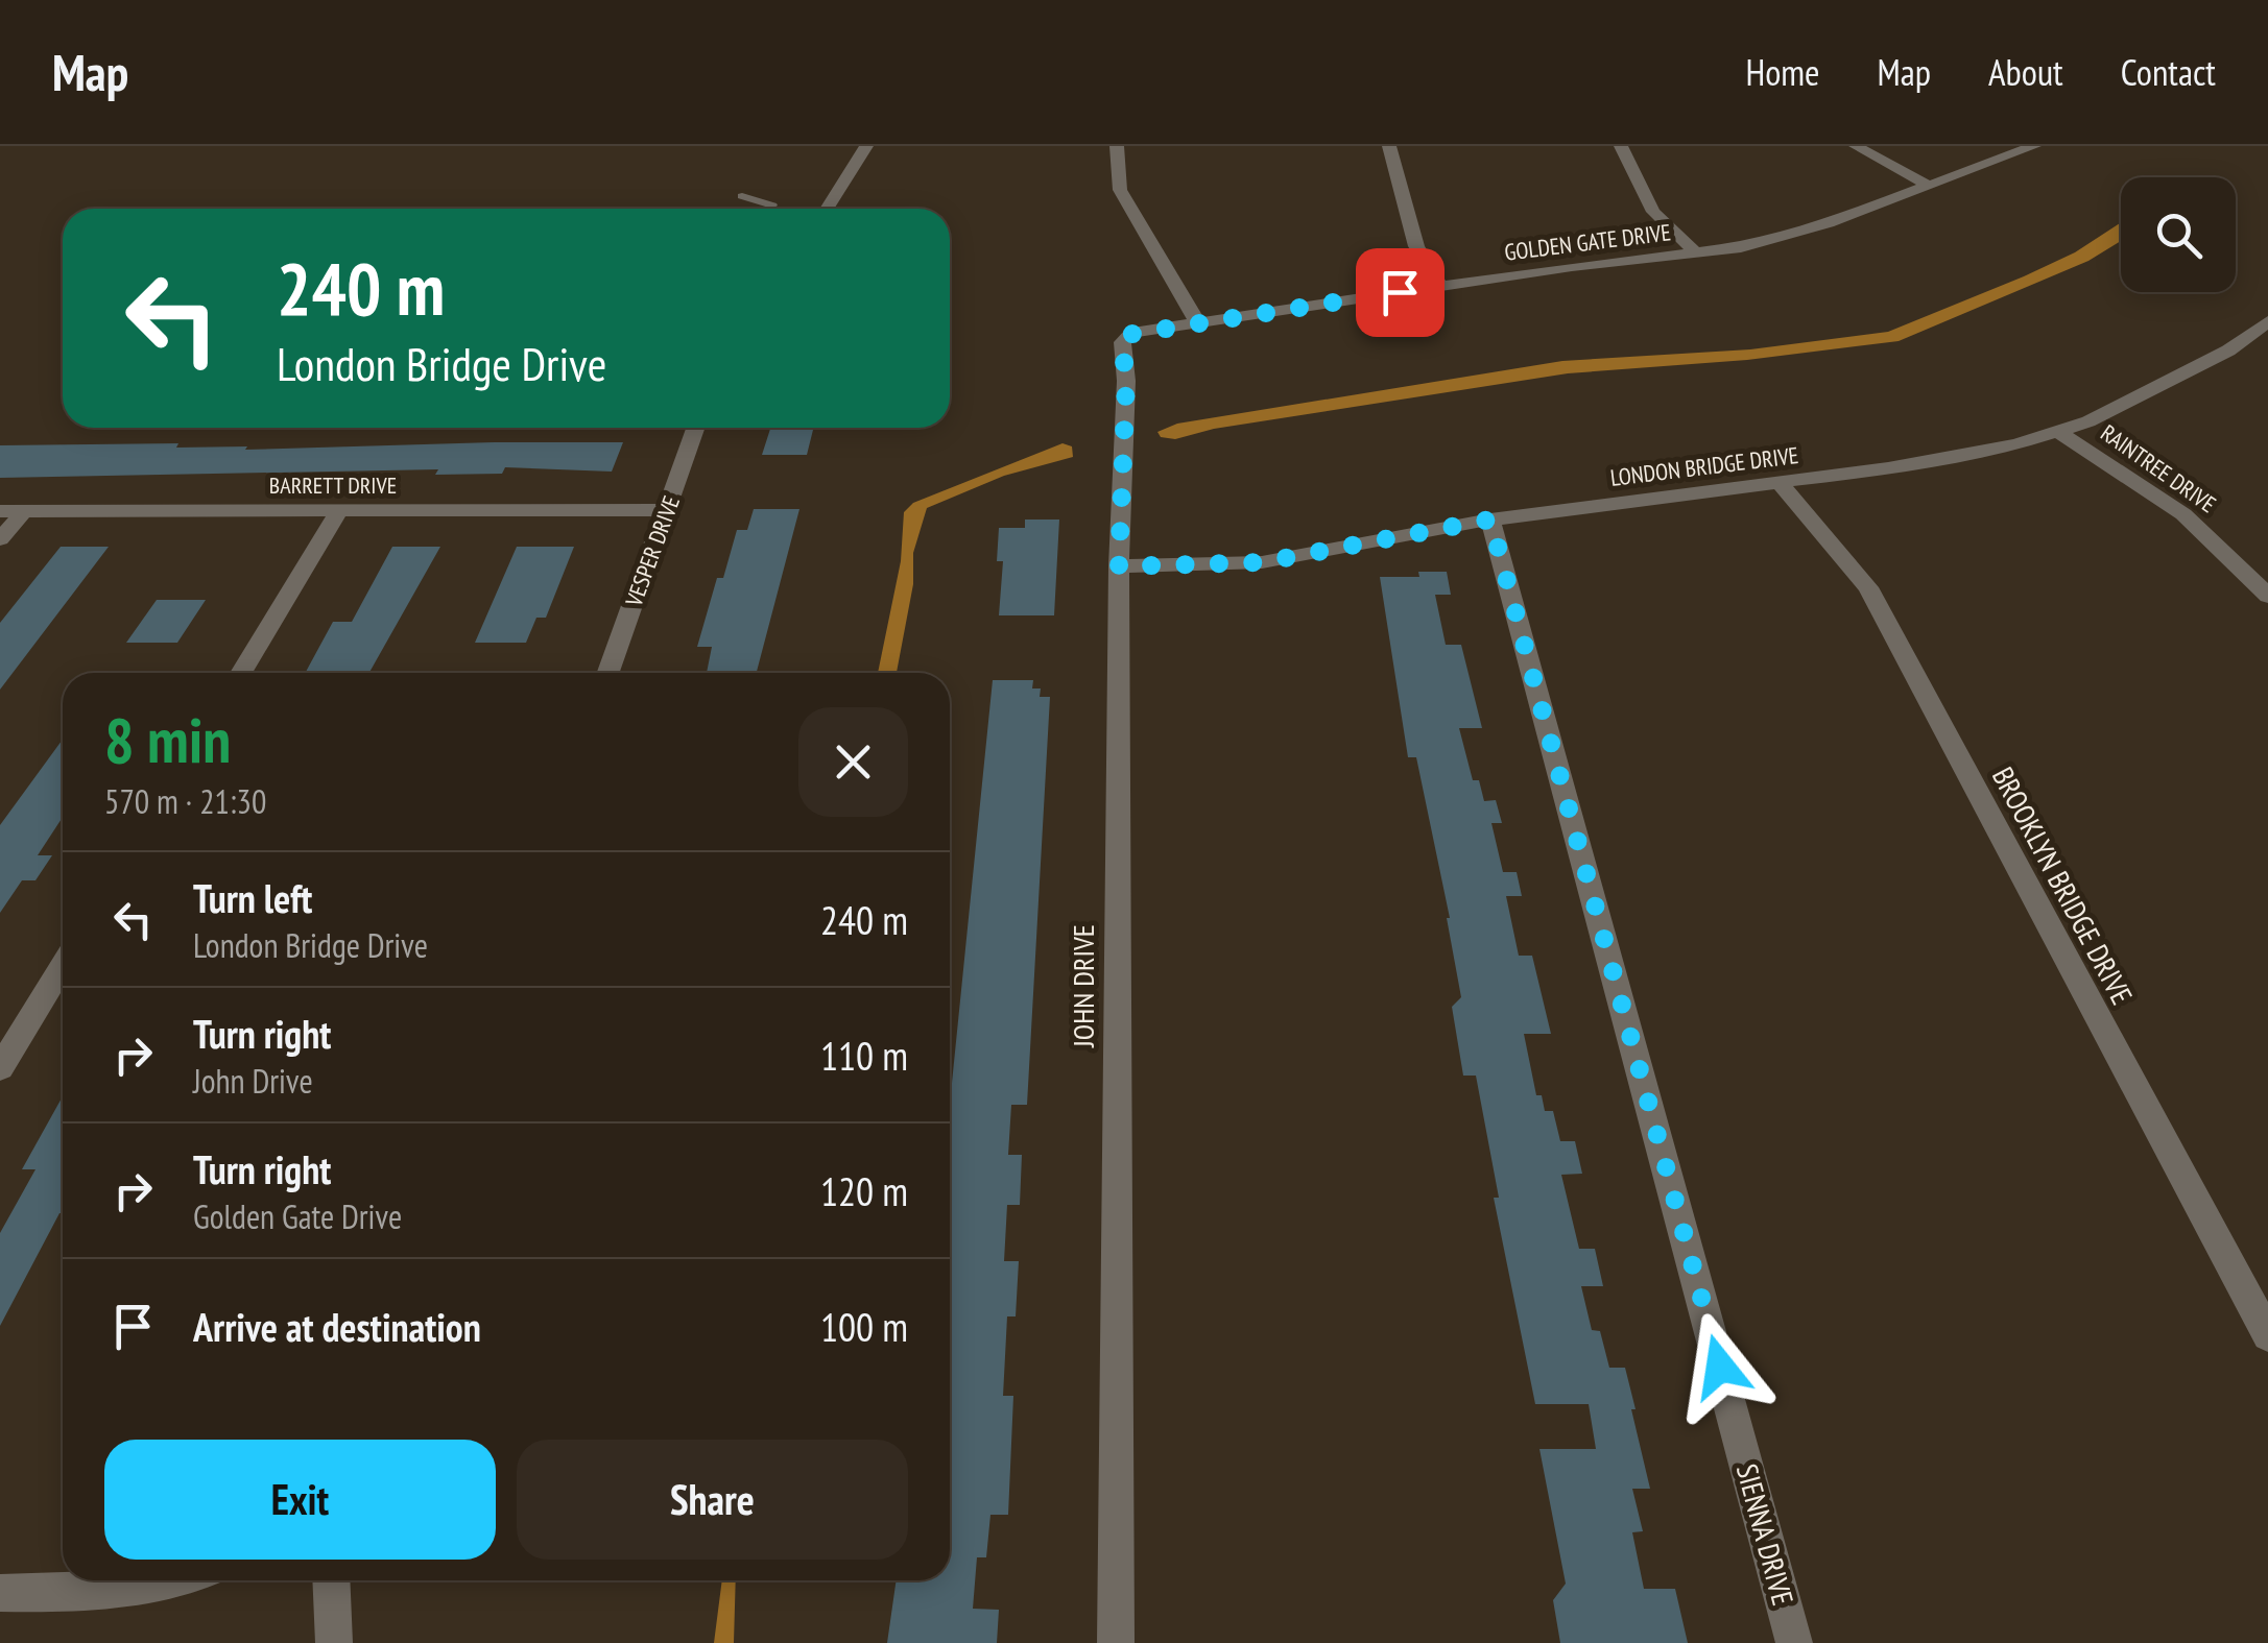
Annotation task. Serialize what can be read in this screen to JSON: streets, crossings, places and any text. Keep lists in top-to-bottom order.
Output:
{
  "streets": {
    "street": [
      "GOLDEN GATE DRIVE",
      "LONDON BRIDGE DRIVE",
      "RAINTREE DRIVE",
      "BARRETT DRIVE",
      "VESPER DRIVE",
      "BROOKLYN BRIDGE DRIVE",
      "JOHN DRIVE",
      "SIENNA DRIVE"
    ]
  },
  "crossings": [
    ["GOLDEN GATE DRIVE", "JOHN DRIVE"],
    ["LONDON BRIDGE DRIVE", "RAINTREE DRIVE"],
    ["LONDON BRIDGE DRIVE", "BROOKLYN BRIDGE DRIVE"],
    ["LONDON BRIDGE DRIVE", "JOHN DRIVE"],
    ["LONDON BRIDGE DRIVE", "SIENNA DRIVE"],
    ["BARRETT DRIVE", "VESPER DRIVE"]
  ],
  "page": {
    "header": "Map",
    "nav": [
      "Home",
      "Map",
      "About",
      "Contact"
    ],
    "turn": ["240 m", "London Bridge Drive"],
    "heading": ["8 min", "570 m · 21:30"],
    "list": [
      {
        "name": "Turn left",
        "note": "London Bridge Drive",
        "value": "240 m"
      },
      {
        "name": "Turn right",
        "note": "John Drive",
        "value": "110 m"
      },
      {
        "name": "Turn right",
        "note": "Golden Gate Drive",
        "value": "120 m"
      },
      {
        "name": "Arrive at destination",
        "value": "100 m"
      }
    ],
    "buttons": ["Exit", "Share"]
  }
}
